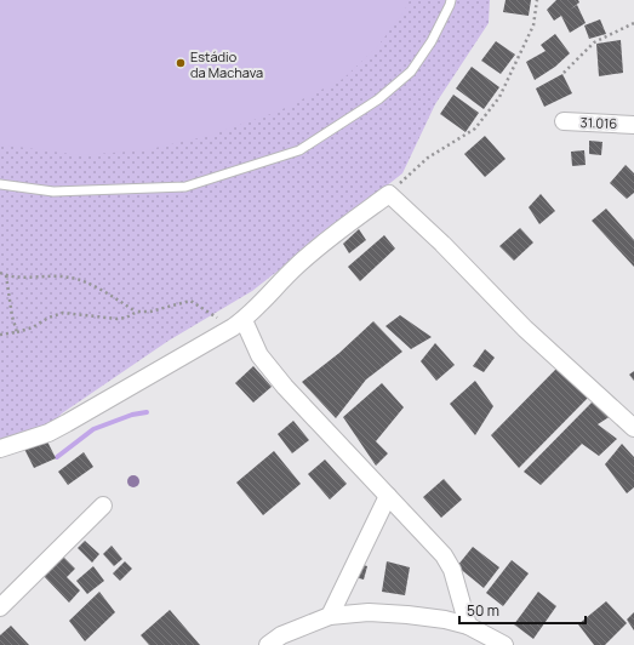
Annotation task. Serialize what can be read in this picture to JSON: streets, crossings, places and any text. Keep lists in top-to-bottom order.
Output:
{
  "streets": {
    "street": ["31.016"]
  },
  "places": ["Estádio da Machava"],
  "scale_bar": "50 m"
}
